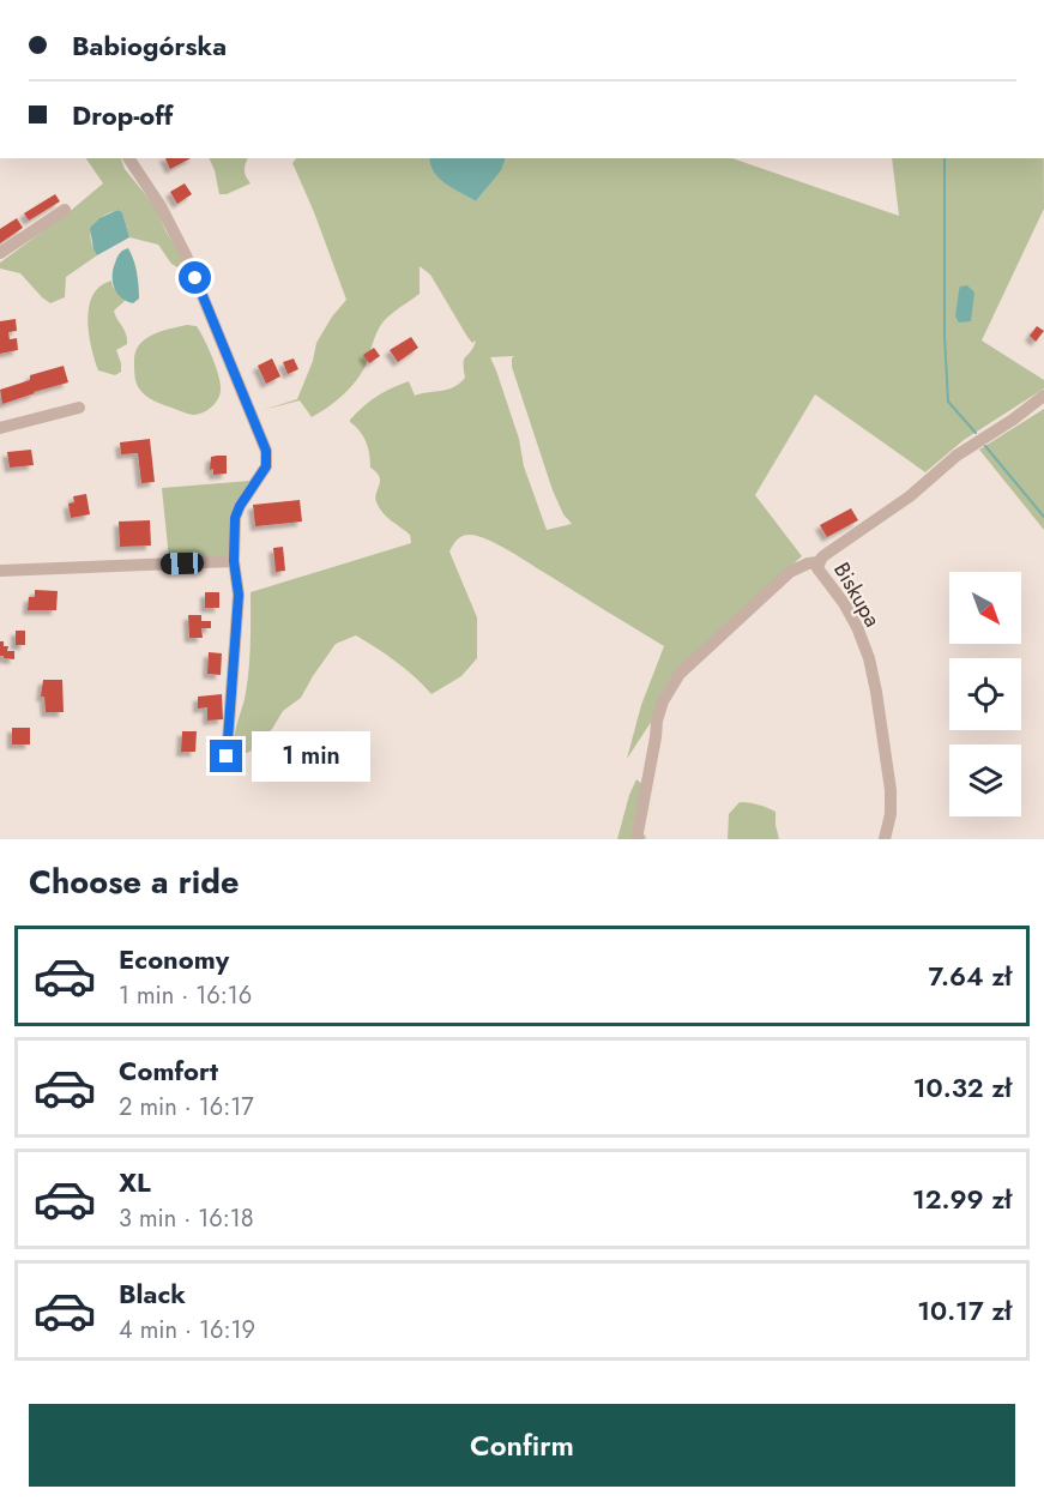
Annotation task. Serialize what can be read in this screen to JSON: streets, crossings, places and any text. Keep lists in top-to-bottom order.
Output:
{
  "streets": {
    "street": ["Biskupa"]
  },
  "north": "bottom right",
  "page": {
    "banner": ["Babiogórska", "Drop-off"],
    "bubble": "1 min",
    "heading": "Choose a ride",
    "list": [
      {
        "name": "Economy",
        "note": "1 min · 16:16",
        "value": "7.64 zł"
      },
      {
        "name": "Comfort",
        "note": "2 min · 16:17",
        "value": "10.32 zł"
      },
      {
        "name": "XL",
        "note": "3 min · 16:18",
        "value": "12.99 zł"
      },
      {
        "name": "Black",
        "note": "4 min · 16:19",
        "value": "10.17 zł"
      }
    ],
    "buttons": "Confirm"
  }
}
